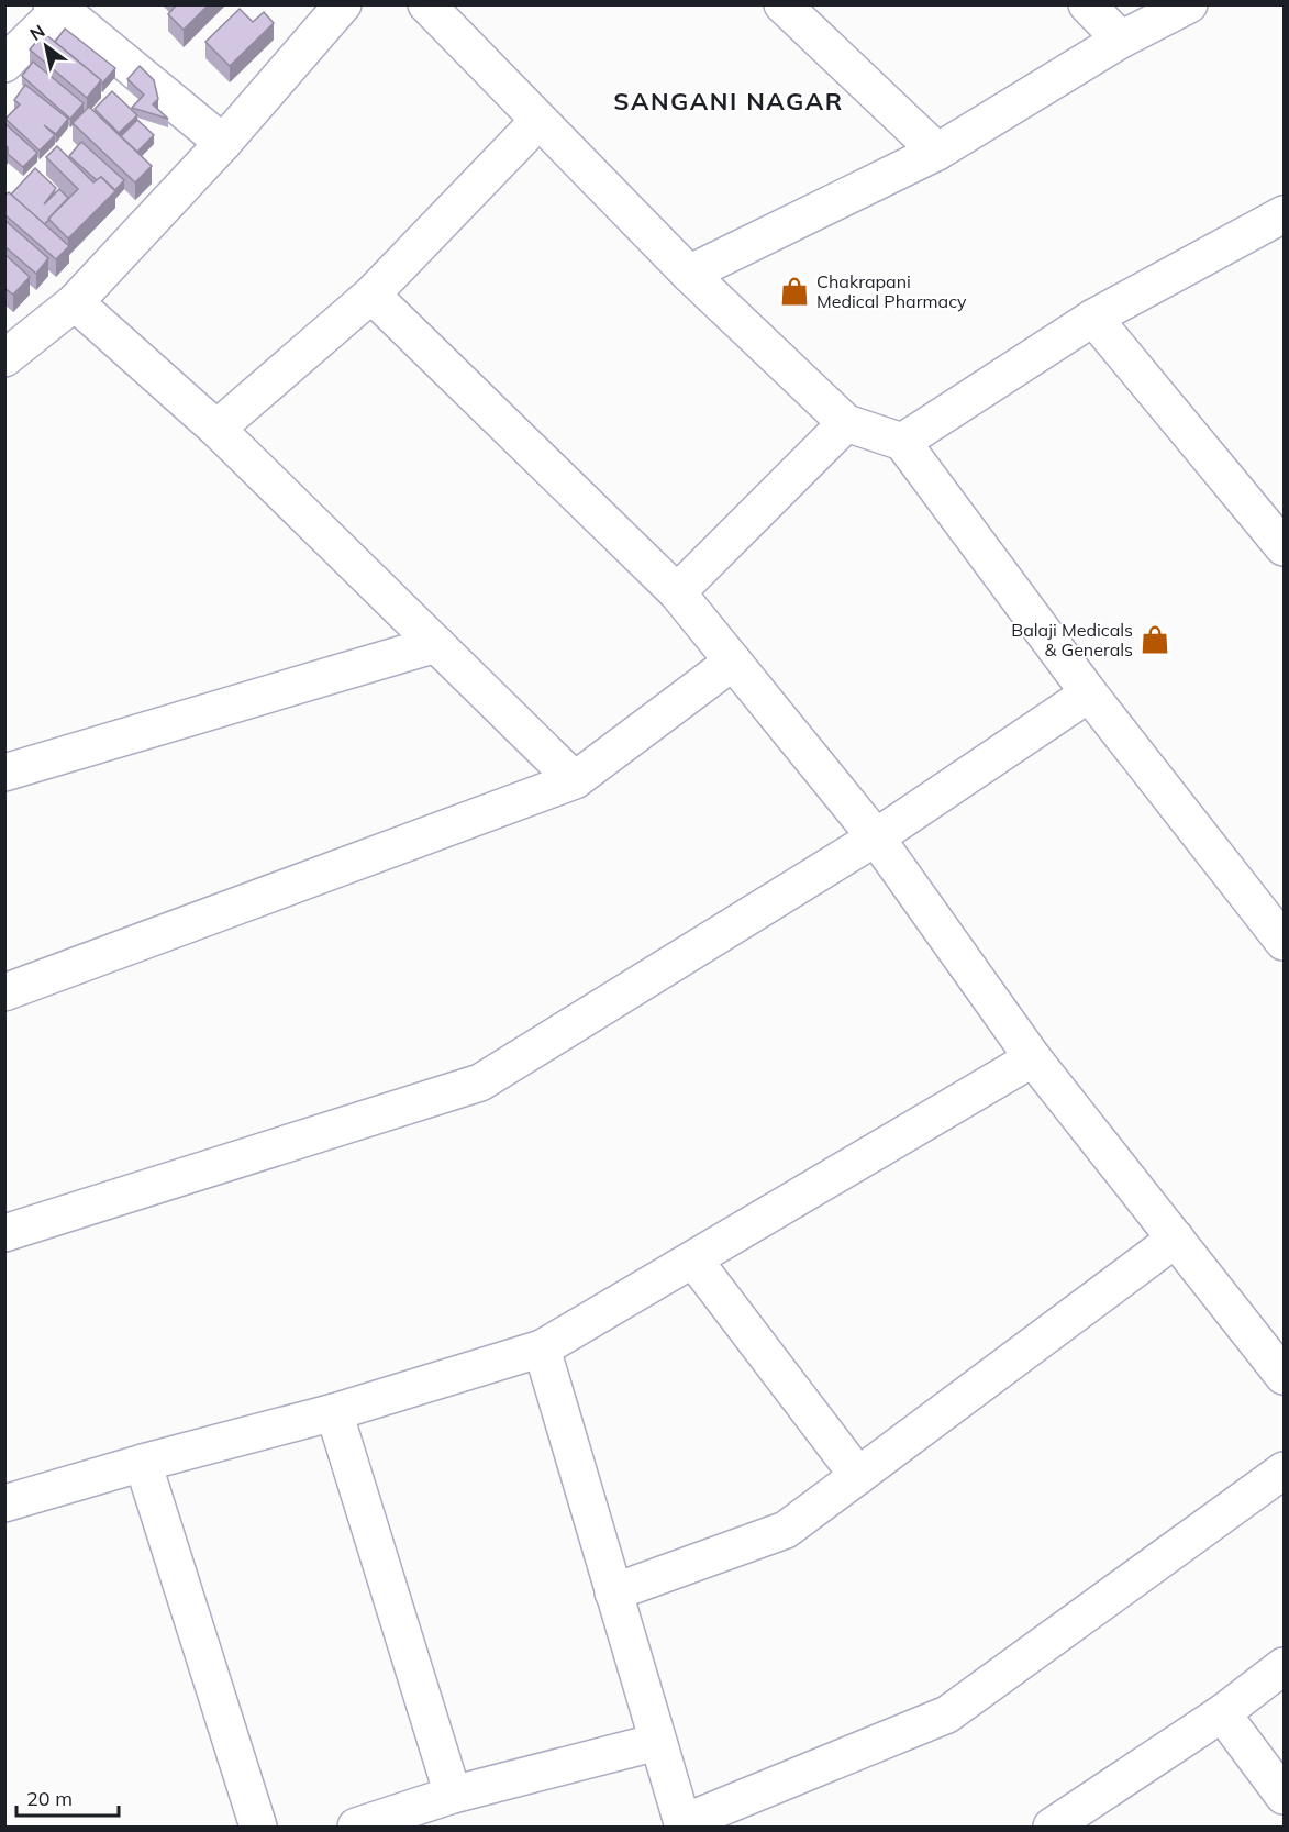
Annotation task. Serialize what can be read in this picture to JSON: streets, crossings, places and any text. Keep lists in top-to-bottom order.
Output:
{
  "districts": ["SANGANI NAGAR"],
  "places": {
    "shop": ["Chakrapani Medical Pharmacy", "Balaji Medicals & Generals"]
  },
  "scale_bar": "20 m",
  "north": "top left"
}
